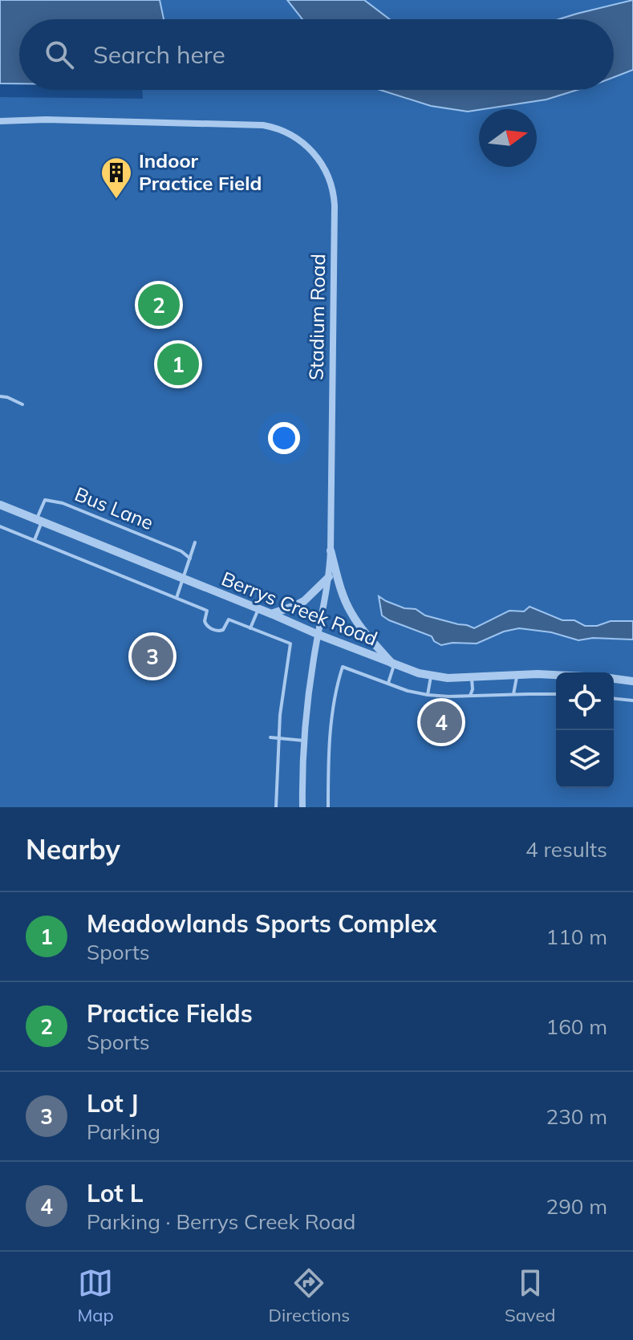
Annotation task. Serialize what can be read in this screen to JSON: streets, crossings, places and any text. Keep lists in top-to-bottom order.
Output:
{
  "streets": {
    "street": ["Stadium Road", "Berrys Creek Road"],
    "lane": ["Bus Lane"]
  },
  "crossings": [
    ["Stadium Road", "Berrys Creek Road"],
    ["Bus Lane", "Berrys Creek Road"]
  ],
  "places": {
    "building": ["Indoor Practice Field"]
  },
  "north": "right",
  "page": {
    "search": "Search here",
    "pins": [
      "2",
      "1",
      "3",
      "4"
    ],
    "heading": ["Nearby", "4 results"],
    "list": [
      {
        "mark": "1",
        "name": "Meadowlands Sports Complex",
        "note": "Sports",
        "value": "110 m"
      },
      {
        "mark": "2",
        "name": "Practice Fields",
        "note": "Sports",
        "value": "160 m"
      },
      {
        "mark": "3",
        "name": "Lot J",
        "note": "Parking",
        "value": "230 m"
      },
      {
        "mark": "4",
        "name": "Lot L",
        "note": "Parking · Berrys Creek Road",
        "value": "290 m"
      }
    ],
    "nav": ["Map", "Directions", "Saved"]
  }
}
